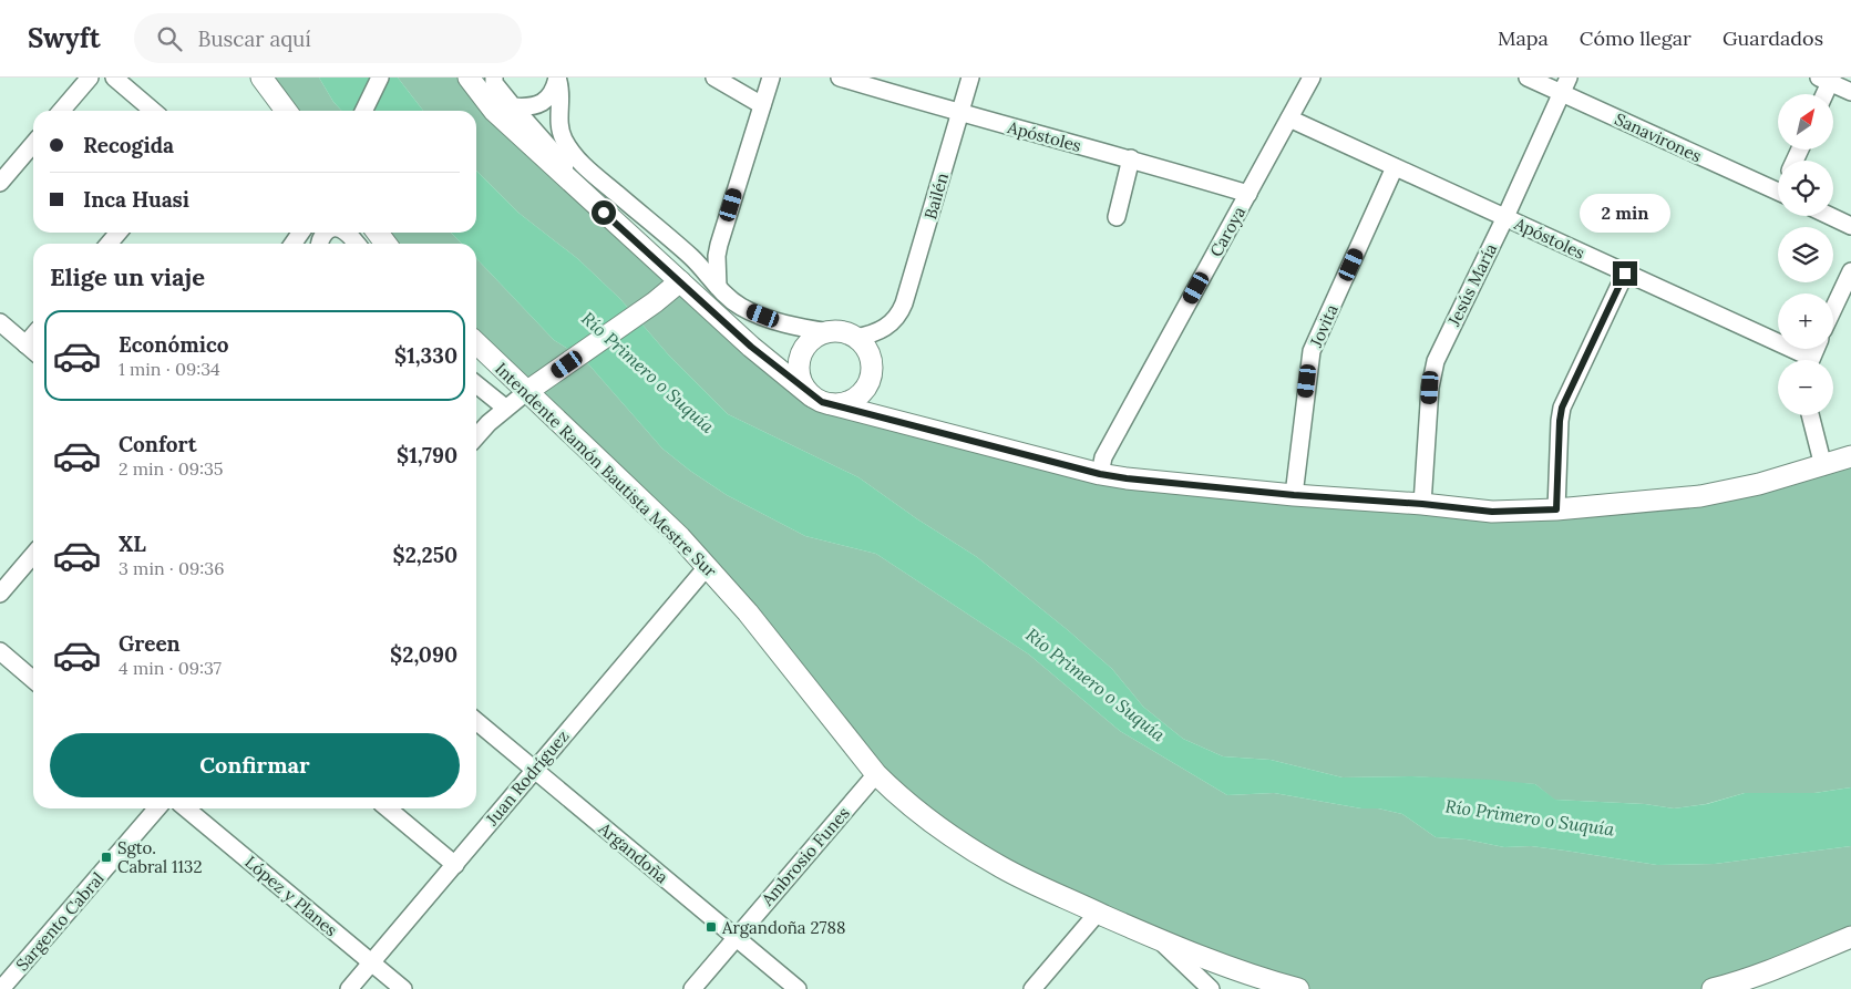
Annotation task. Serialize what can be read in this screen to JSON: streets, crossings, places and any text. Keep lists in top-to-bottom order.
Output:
{
  "streets": {
    "main road": ["Intendente Ramón Bautista Mestre Sur"],
    "street": [
      "Apóstoles",
      "Sanavirones",
      "Bailén",
      "Caroya",
      "Jesús María",
      "Jovita",
      "Juan Rodríguez",
      "Argandoña",
      "Ambrosio Funes",
      "López y Planes",
      "Sargento Cabral"
    ]
  },
  "crossings": [
    ["Apóstoles", "Bailén"],
    ["Apóstoles", "Caroya"],
    ["Apóstoles", "Jesús María"],
    ["Apóstoles", "Jovita"],
    ["Sanavirones", "Jesús María"],
    ["Intendente Ramón Bautista Mestre Sur", "Juan Rodríguez"],
    ["Intendente Ramón Bautista Mestre Sur", "Ambrosio Funes"],
    ["Juan Rodríguez", "Argandoña"],
    ["Juan Rodríguez", "López y Planes"],
    ["Argandoña", "Ambrosio Funes"]
  ],
  "water": ["Río Primero o Suquía"],
  "places": {
    "transit": ["Sgto. Cabral 1132", "Argandoña 2788"]
  },
  "north": "top right",
  "page": {
    "header": "Swyft",
    "search": "Buscar aquí",
    "nav": ["Mapa", "Cómo llegar", "Guardados"],
    "map_buttons": ["+", "−"],
    "banner": ["Recogida", "Inca Huasi"],
    "bubble": "2 min",
    "heading": "Elige un viaje",
    "list": [
      {
        "name": "Económico",
        "note": "1 min · 09:34",
        "value": "$1,330"
      },
      {
        "name": "Confort",
        "note": "2 min · 09:35",
        "value": "$1,790"
      },
      {
        "name": "XL",
        "note": "3 min · 09:36",
        "value": "$2,250"
      },
      {
        "name": "Green",
        "note": "4 min · 09:37",
        "value": "$2,090"
      }
    ],
    "buttons": "Confirmar"
  }
}
